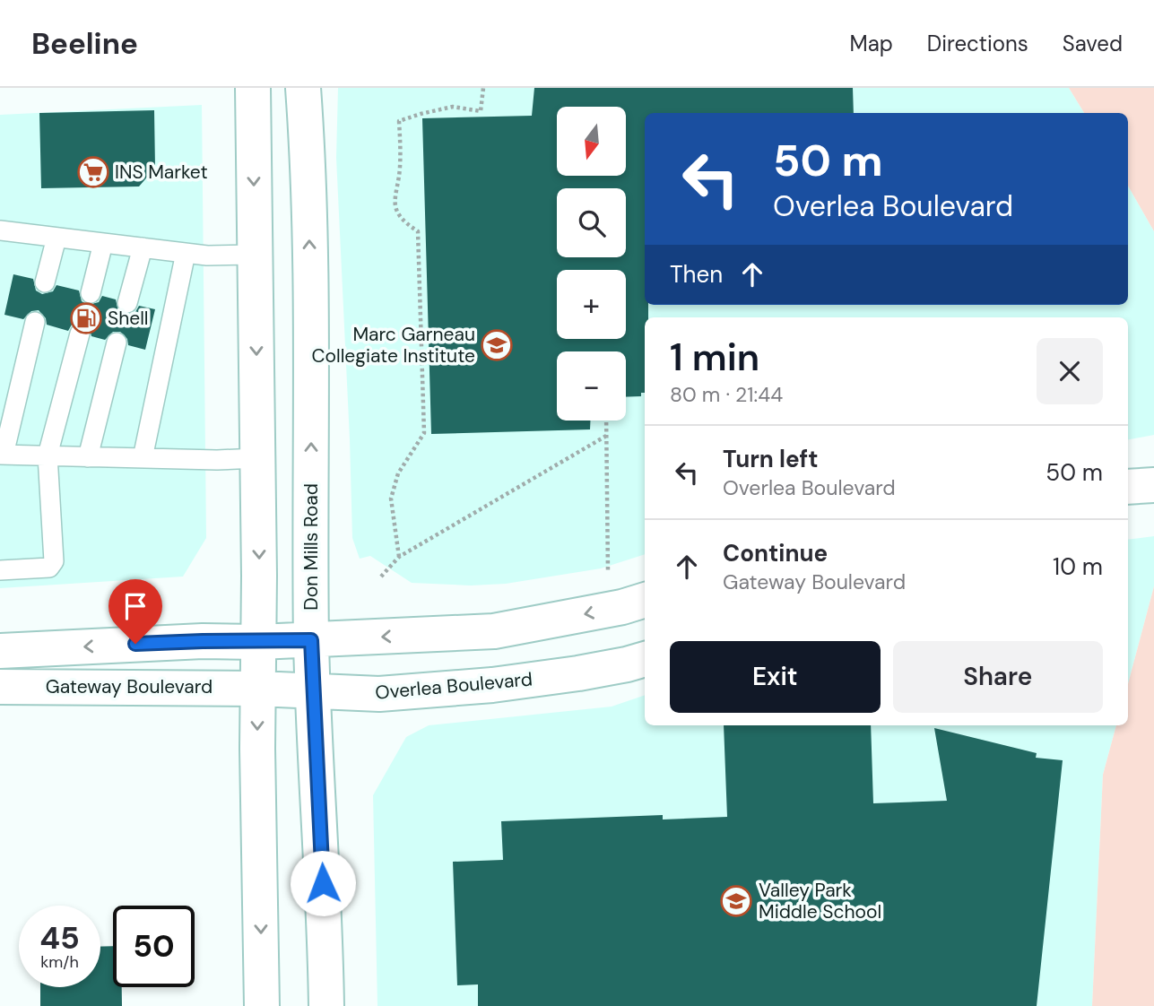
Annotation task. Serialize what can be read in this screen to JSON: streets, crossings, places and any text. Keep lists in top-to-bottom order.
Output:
{
  "streets": {
    "main road": ["Don Mills Road", "Overlea Boulevard", "Gateway Boulevard"]
  },
  "crossings": [
    ["Don Mills Road", "Overlea Boulevard"],
    ["Overlea Boulevard", "Gateway Boulevard"]
  ],
  "places": {
    "supermarket": ["INS Market"],
    "fuel station": ["Shell"],
    "school or university": ["Marc Garneau Collegiate Institute", "Valley Park Middle School"]
  },
  "north": "bottom",
  "page": {
    "header": "Beeline",
    "nav": ["Map", "Directions", "Saved"],
    "map_buttons": ["+", "−"],
    "turn": ["50 m", "Overlea Boulevard"],
    "then": "Then",
    "heading": ["1 min", "80 m · 21:44"],
    "list": [
      {
        "name": "Turn left",
        "note": "Overlea Boulevard",
        "value": "50 m"
      },
      {
        "name": "Continue",
        "note": "Gateway Boulevard",
        "value": "10 m"
      }
    ],
    "buttons": ["Exit", "Share"],
    "speed": "45 km/h",
    "limit": "50"
  }
}
